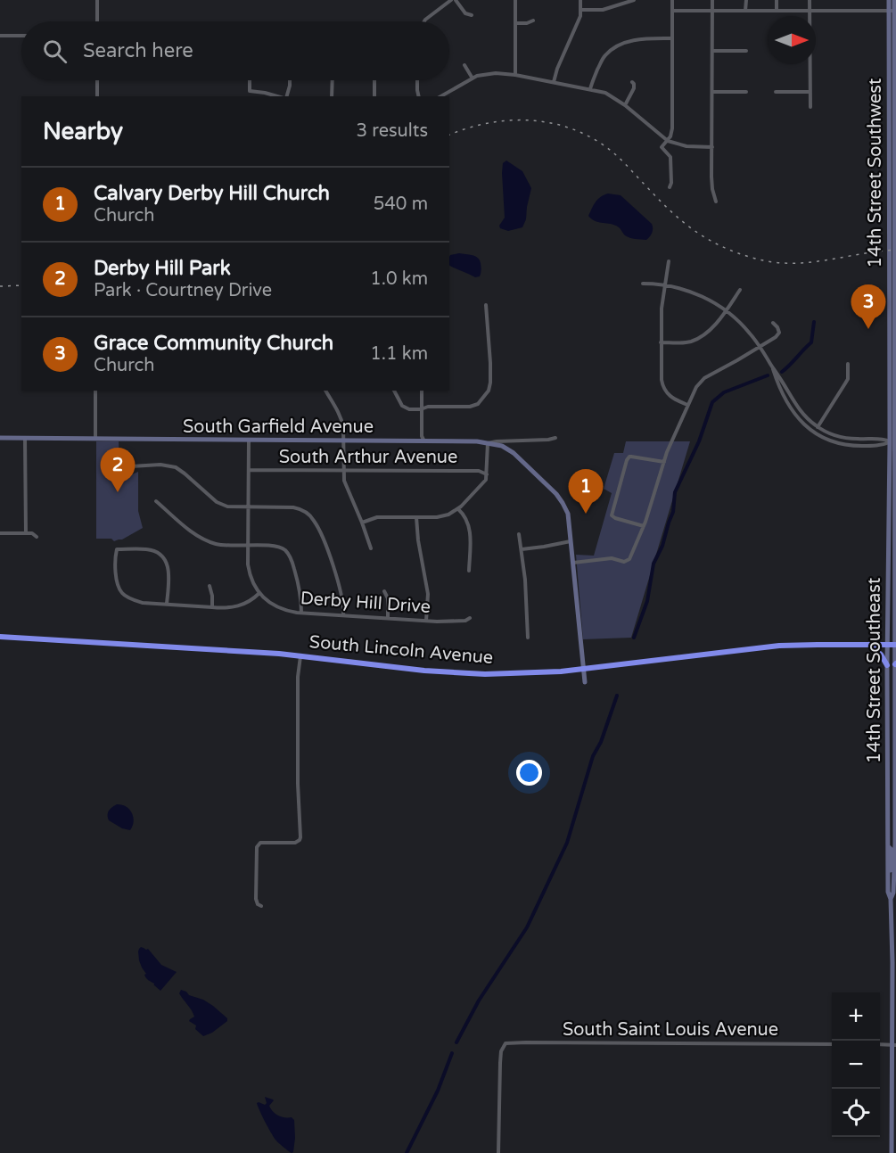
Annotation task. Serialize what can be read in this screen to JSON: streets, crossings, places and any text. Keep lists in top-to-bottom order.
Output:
{
  "streets": {
    "highway": ["South Lincoln Avenue"],
    "main road": ["14th Street Southwest", "South Garfield Avenue", "14th Street Southeast"],
    "street": ["South Arthur Avenue", "Derby Hill Drive", "South Saint Louis Avenue"]
  },
  "crossings": [
    ["14th Street Southwest", "14th Street Southeast"],
    ["South Lincoln Avenue", "14th Street Southeast"]
  ],
  "north": "right",
  "page": {
    "search": "Search here",
    "heading": ["Nearby", "3 results"],
    "list": [
      {
        "mark": "1",
        "name": "Calvary Derby Hill Church",
        "note": "Church",
        "value": "540 m"
      },
      {
        "mark": "2",
        "name": "Derby Hill Park",
        "note": "Park · Courtney Drive",
        "value": "1.0 km"
      },
      {
        "mark": "3",
        "name": "Grace Community Church",
        "note": "Church",
        "value": "1.1 km"
      }
    ],
    "pins": ["3", "2", "1"],
    "map_buttons": ["+", "−"]
  }
}
